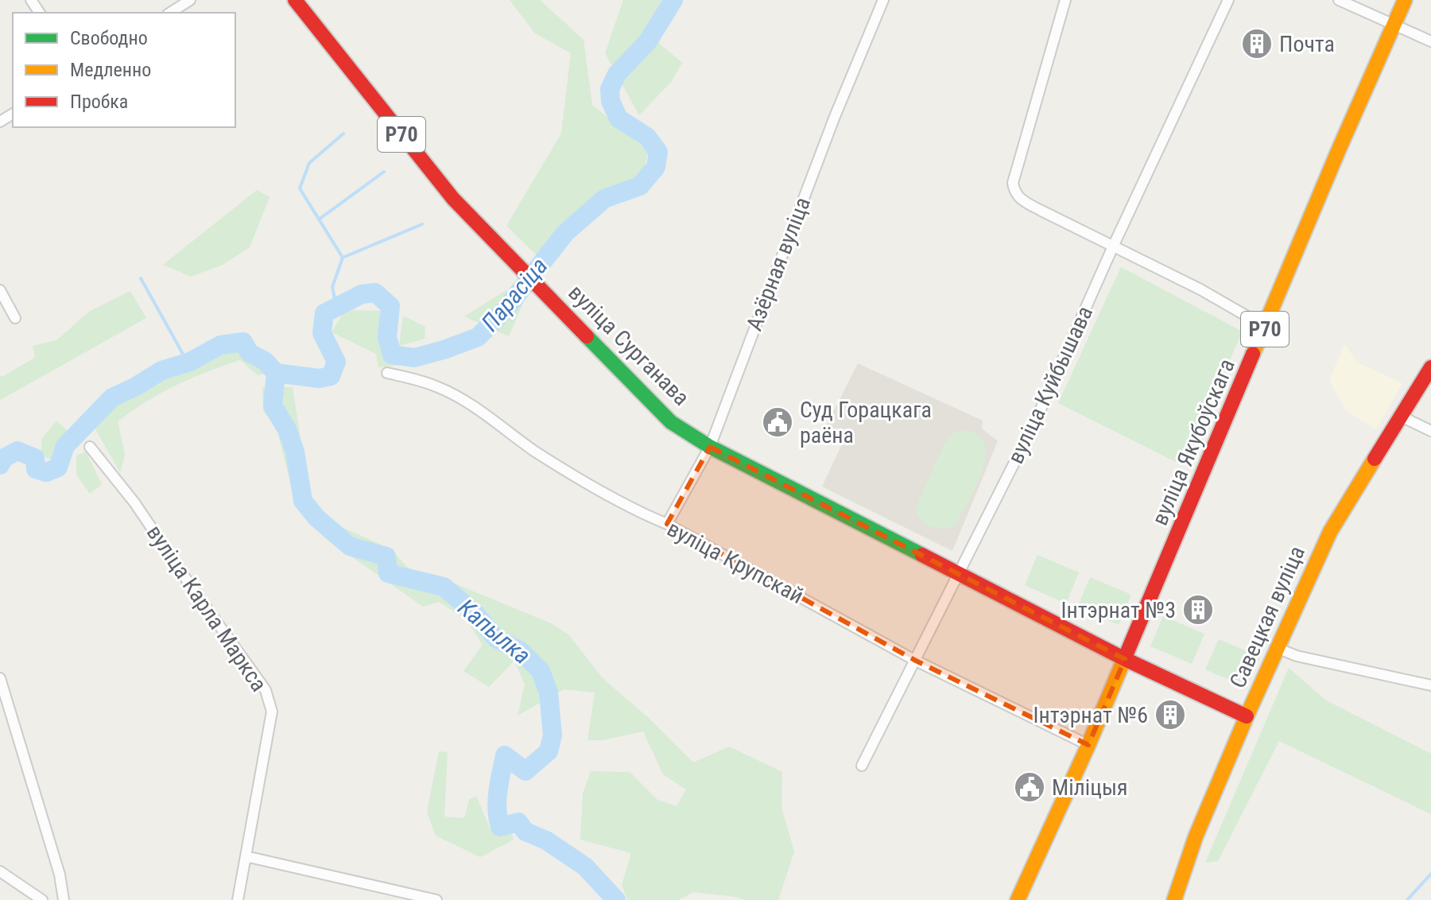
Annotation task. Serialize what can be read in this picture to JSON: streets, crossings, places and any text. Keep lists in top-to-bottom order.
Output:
{
  "streets": {
    "main road": [
      "Р70",
      "вуліца Сурганава",
      "вуліца Якубоўскага",
      "Савецкая вуліца"
    ],
    "street": [
      "Азёрная вуліца",
      "вуліца Куйбышава",
      "вуліца Крупскай",
      "вуліца Карла Маркса"
    ]
  },
  "crossings": [
    ["Азёрная вуліца", "вуліца Сурганава"],
    ["Азёрная вуліца", "вуліца Крупскай"],
    ["вуліца Сурганава", "вуліца Куйбышава"],
    ["вуліца Сурганава", "вуліца Якубоўскага"],
    ["вуліца Сурганава", "Савецкая вуліца"],
    ["вуліца Куйбышава", "вуліца Крупскай"],
    ["вуліца Якубоўскага", "вуліца Крупскай"]
  ],
  "water": ["Парасіца", "Капылка"],
  "places": {
    "building": ["Почта", "Інтэрнат №3", "Інтэрнат №6"],
    "public building": ["Суд Горацкага раёна", "Міліцыя"]
  },
  "legend": ["Свободно", "Медленно", "Пробка"]
}
